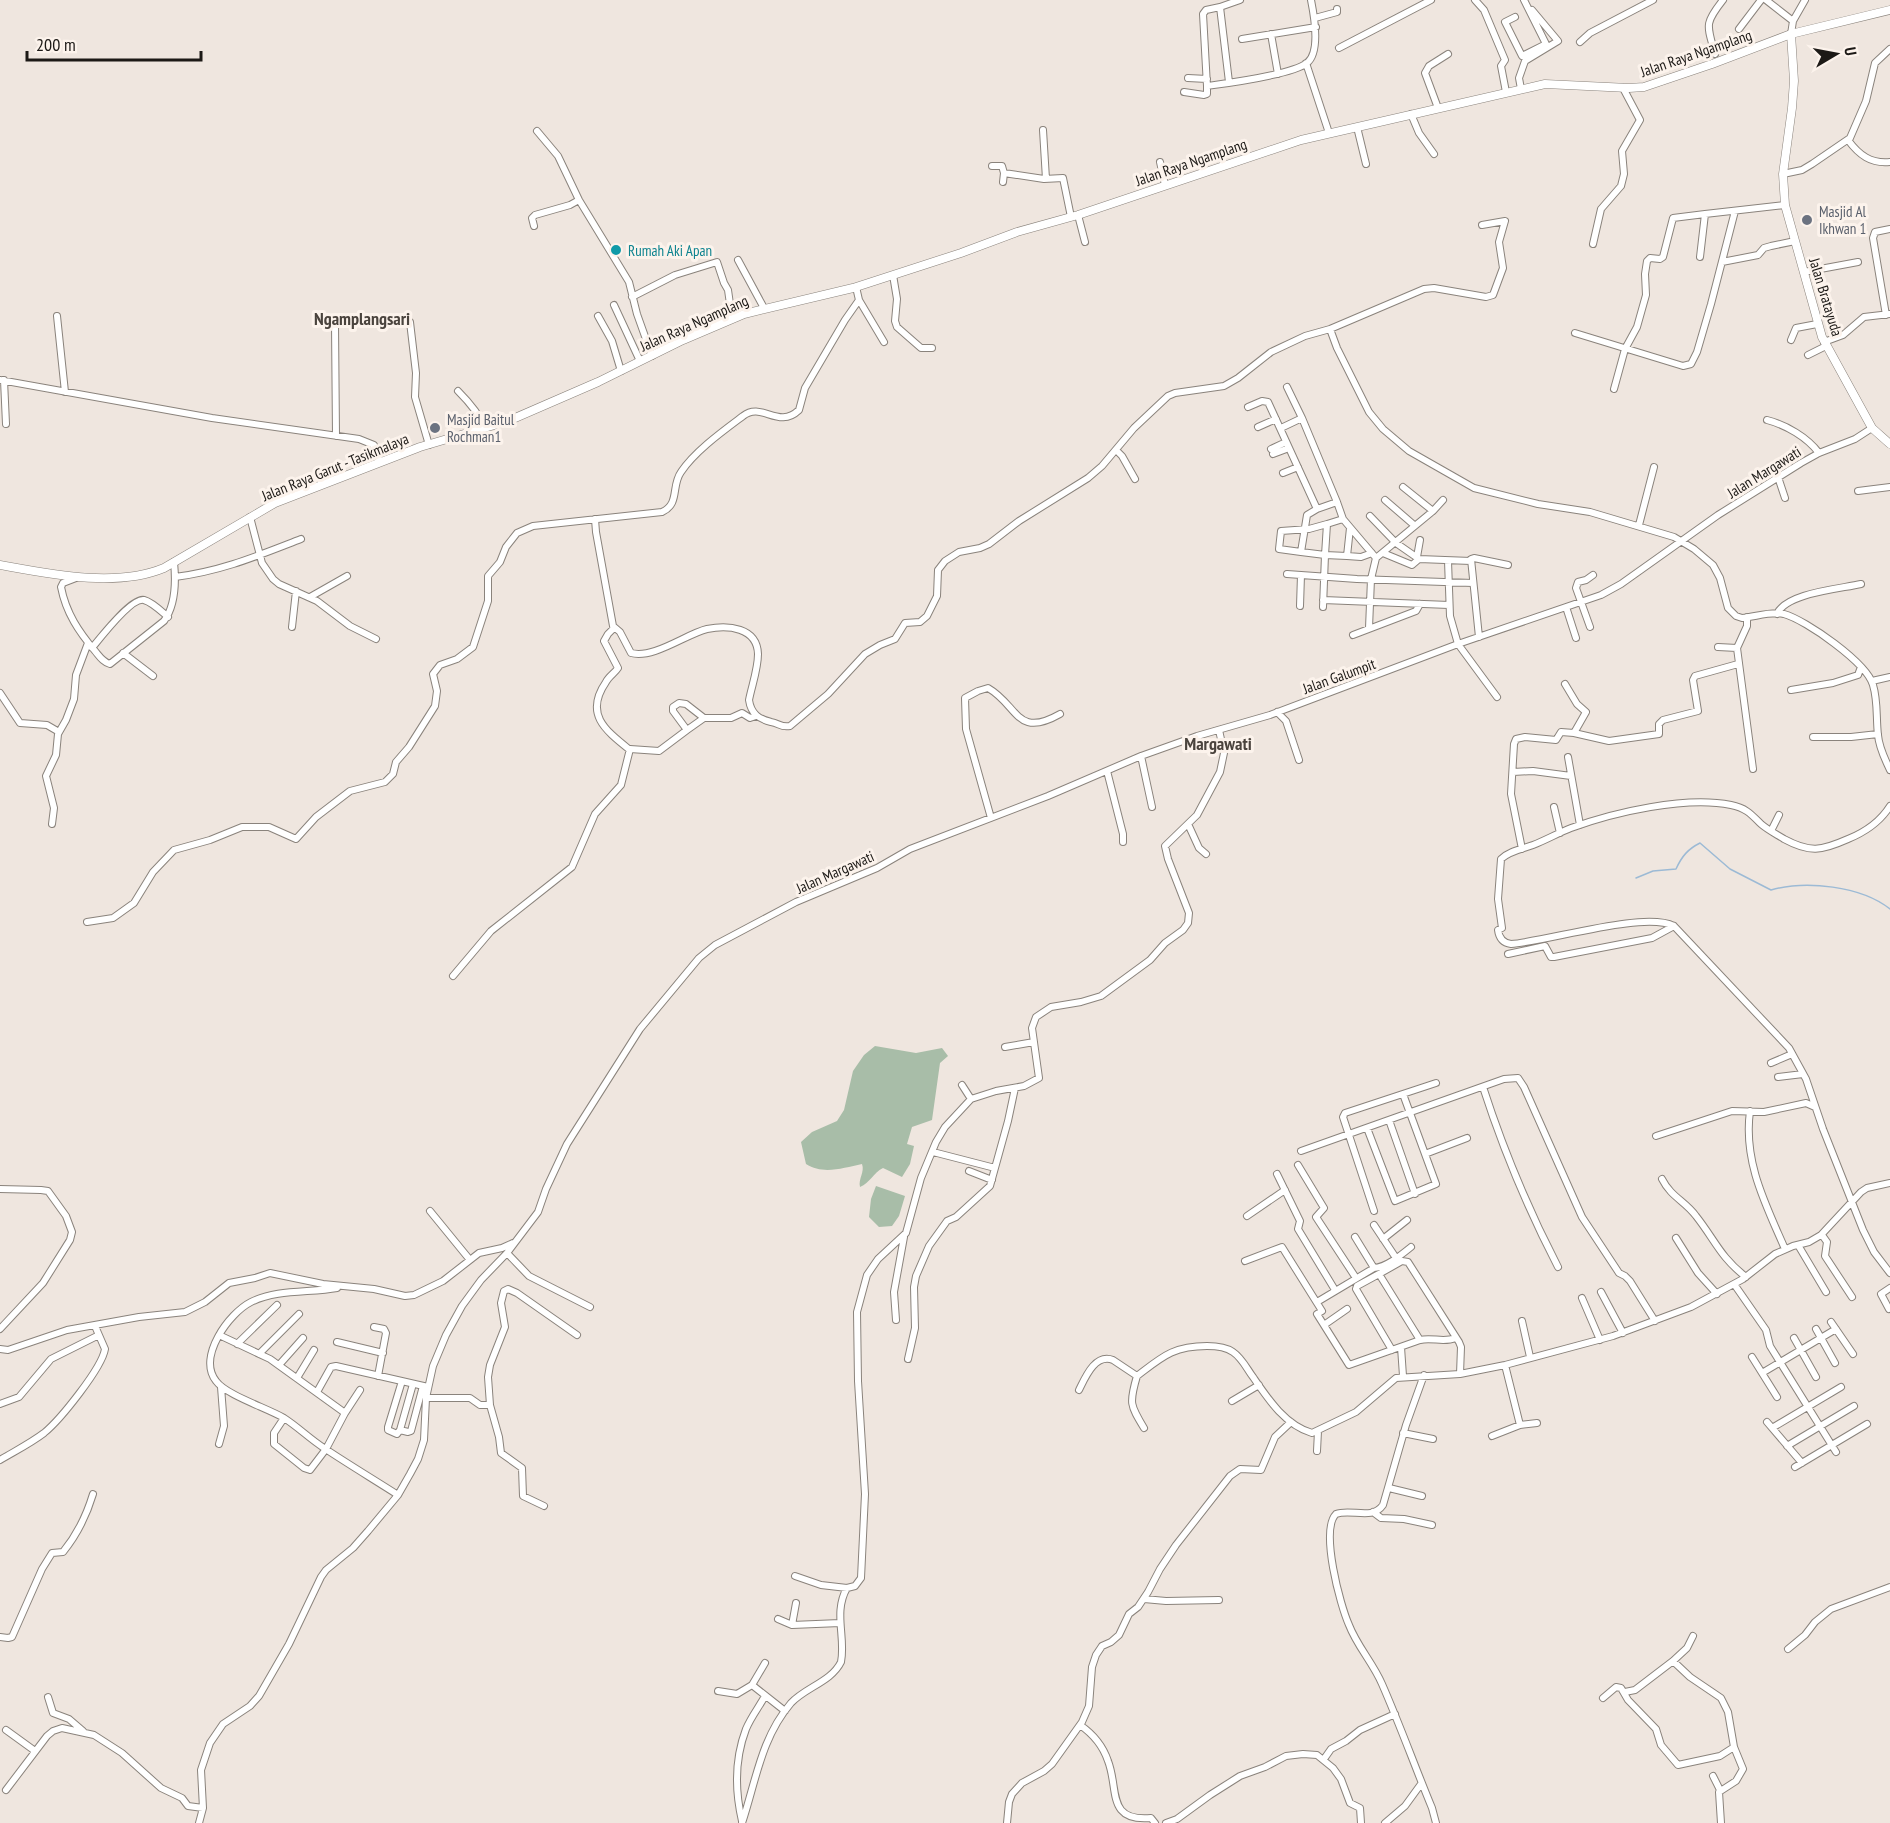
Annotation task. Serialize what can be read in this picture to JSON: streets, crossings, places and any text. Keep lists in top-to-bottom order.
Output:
{
  "streets": {
    "main road": ["Jalan Raya Ngamplang", "Jalan Bratayuda", "Jalan Raya Garut - Tasikmalaya"],
    "street": ["Jalan Margawati", "Jalan Galumpit"]
  },
  "crossings": [
    ["Jalan Raya Ngamplang", "Jalan Bratayuda"],
    ["Jalan Raya Ngamplang", "Jalan Raya Garut - Tasikmalaya"],
    ["Jalan Bratayuda", "Jalan Margawati"],
    ["Jalan Margawati", "Jalan Galumpit"]
  ],
  "districts": ["Ngamplangsari", "Margawati"],
  "places": ["Masjid Al Ikhwan 1", "Rumah Aki Apan", "Masjid Baitul Rochman1"],
  "scale_bar": "200 m",
  "north": "right"
}
